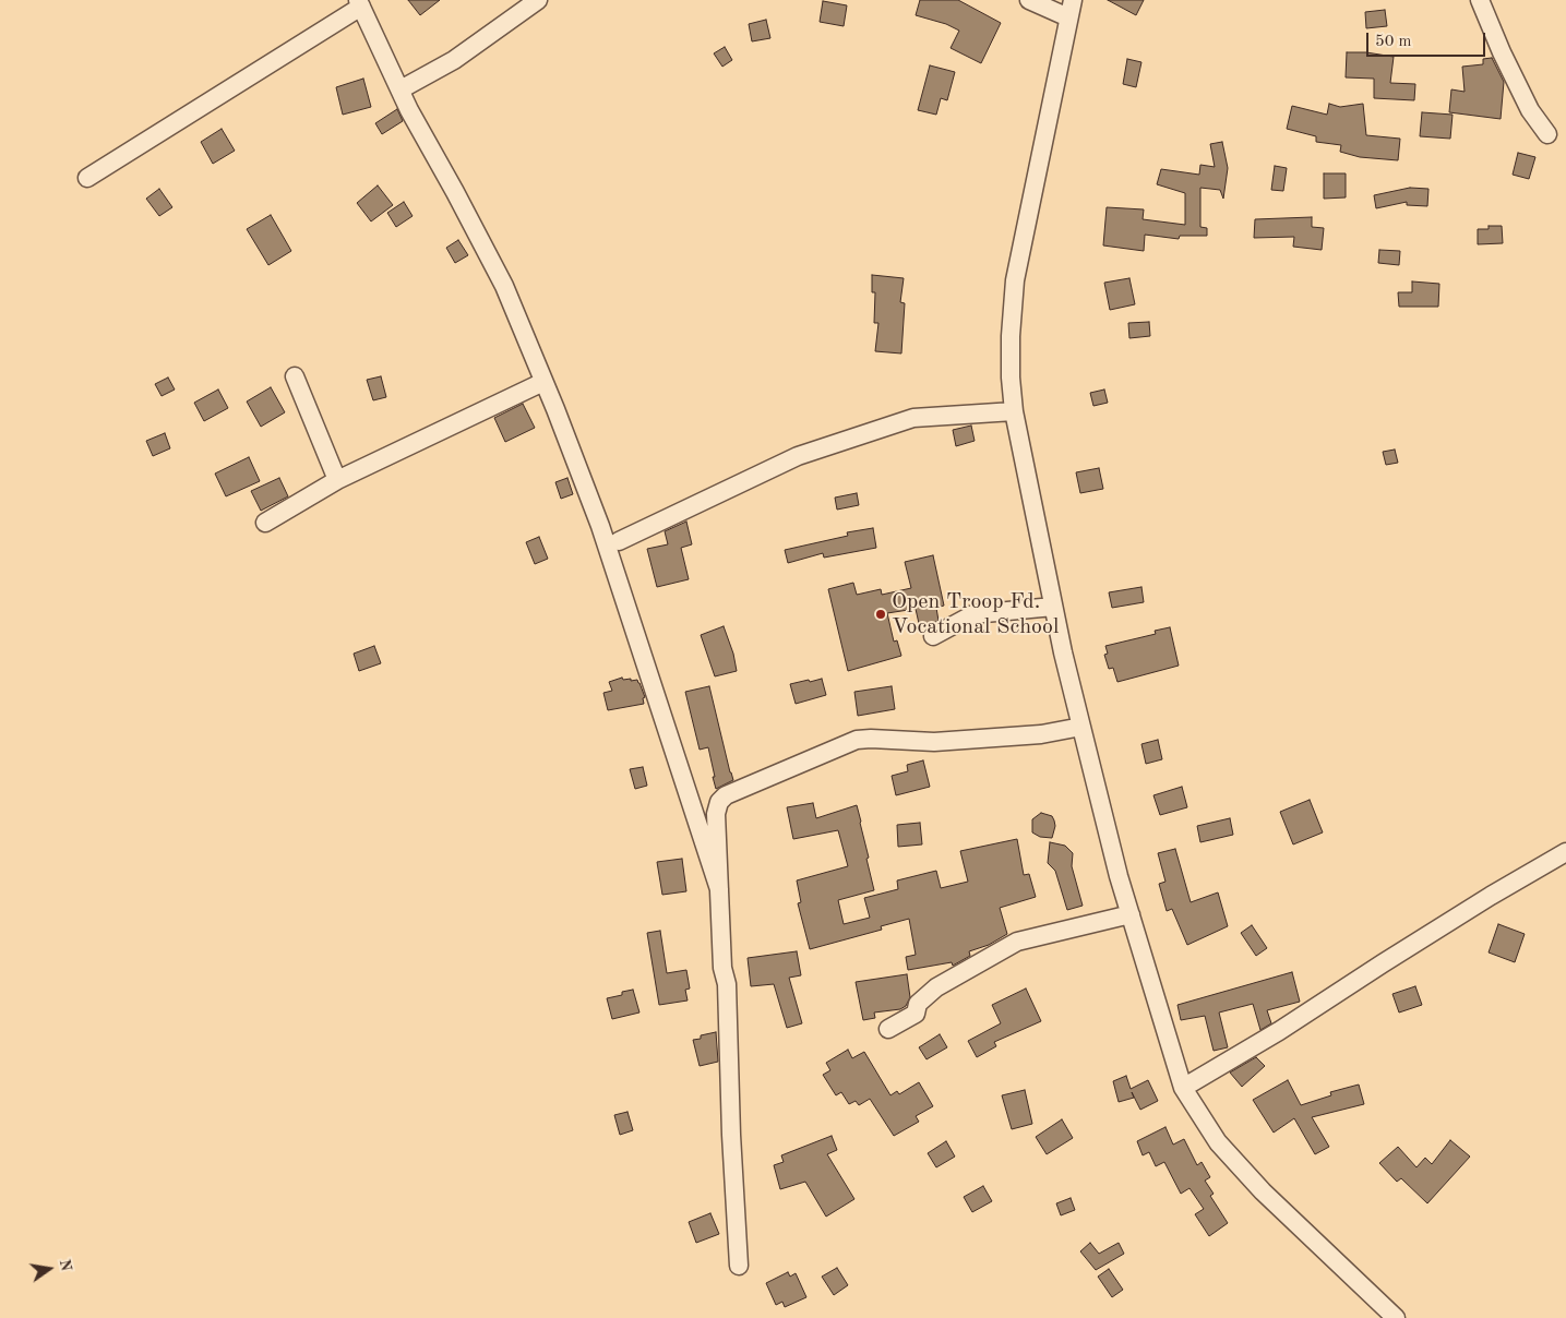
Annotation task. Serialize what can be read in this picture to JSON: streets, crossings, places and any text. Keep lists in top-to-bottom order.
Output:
{
  "places": ["Open Troop Fd. Vocational School"],
  "scale_bar": "50 m",
  "north": "right"
}
